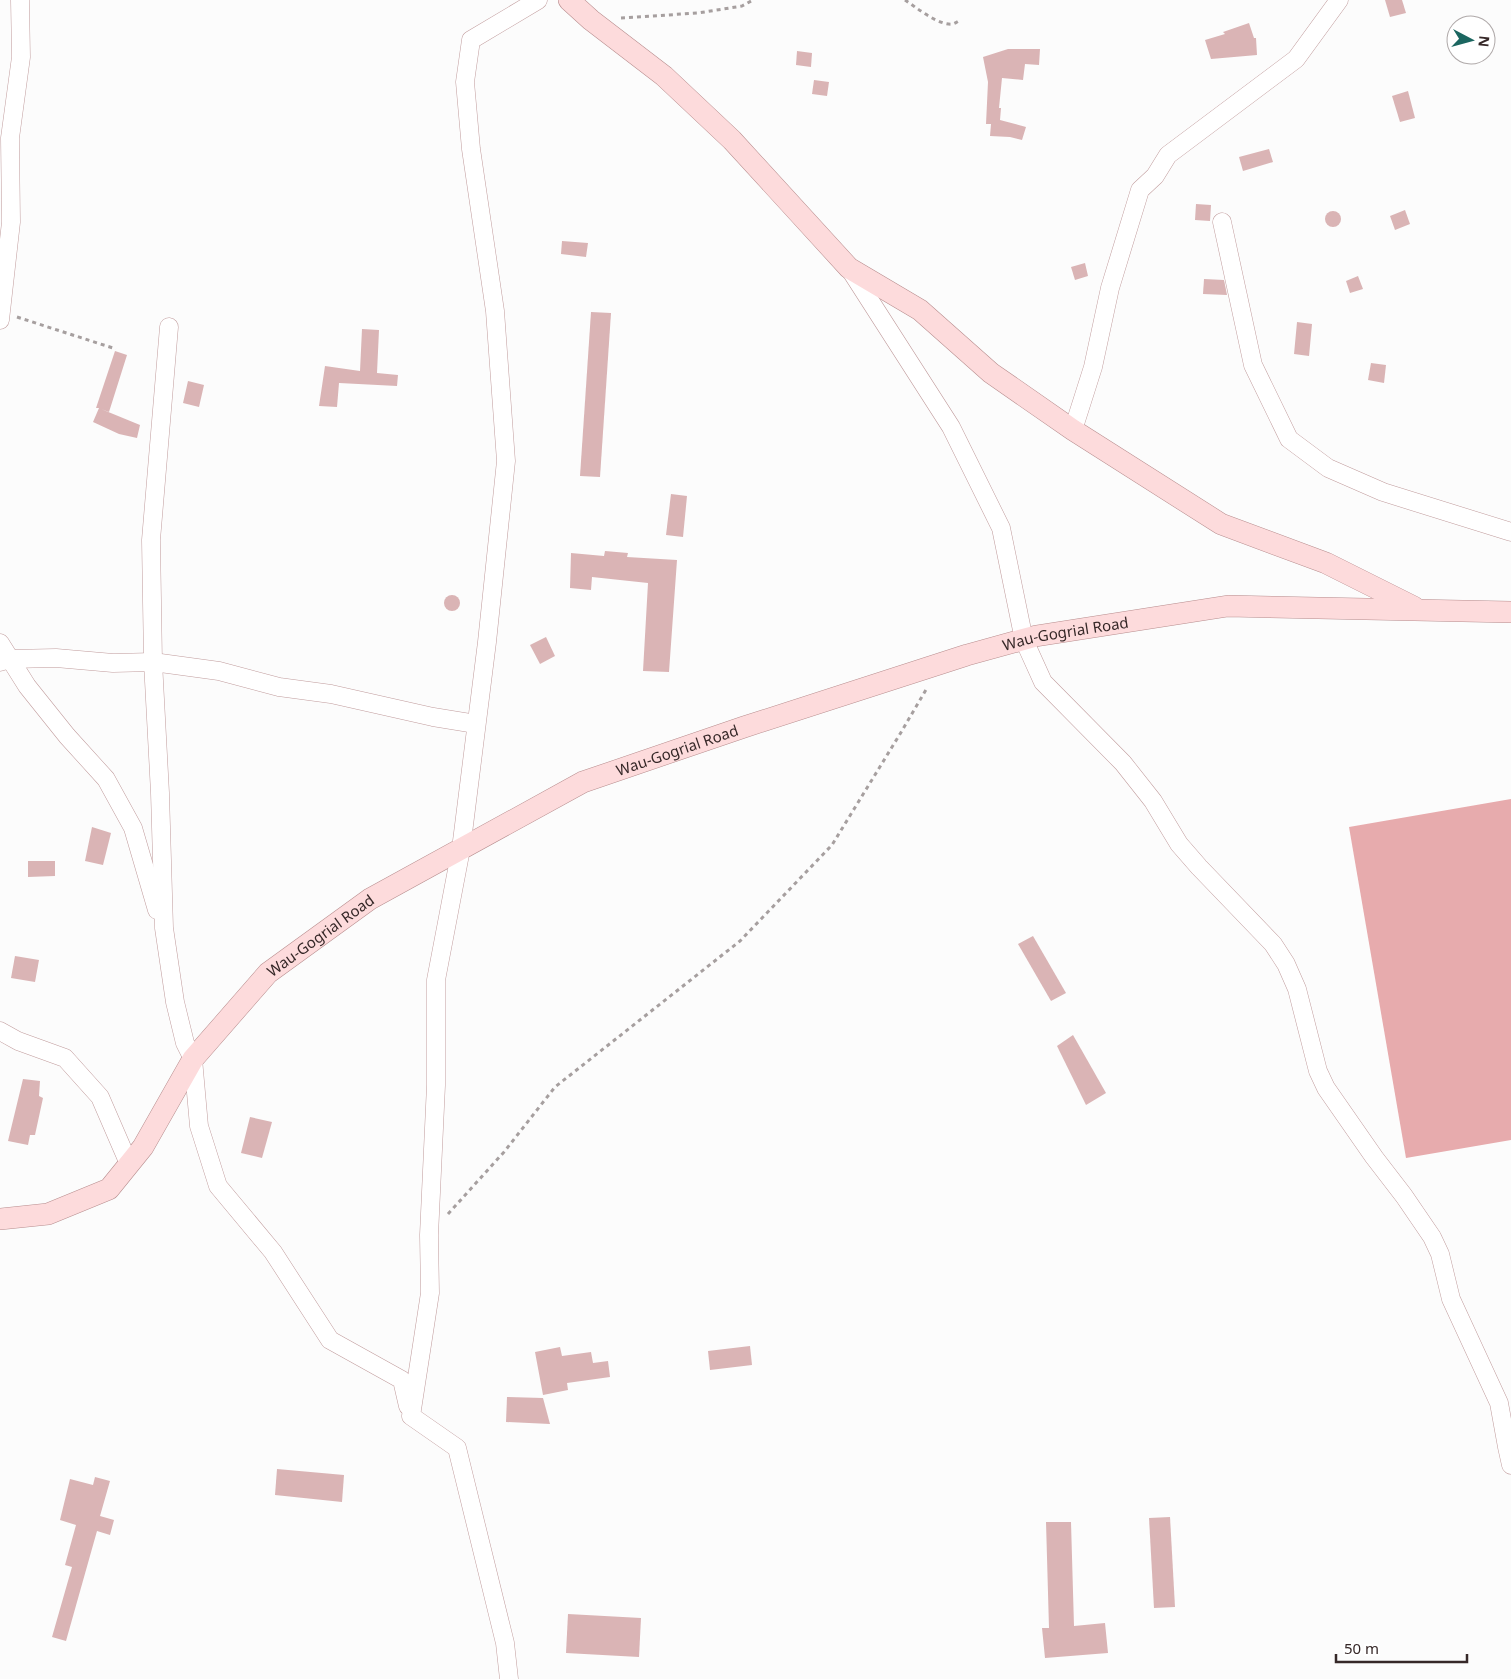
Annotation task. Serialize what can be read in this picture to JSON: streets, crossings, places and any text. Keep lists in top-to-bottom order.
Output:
{
  "streets": {
    "main road": ["Wau-Gogrial Road"]
  },
  "scale_bar": "50 m",
  "north": "right"
}
